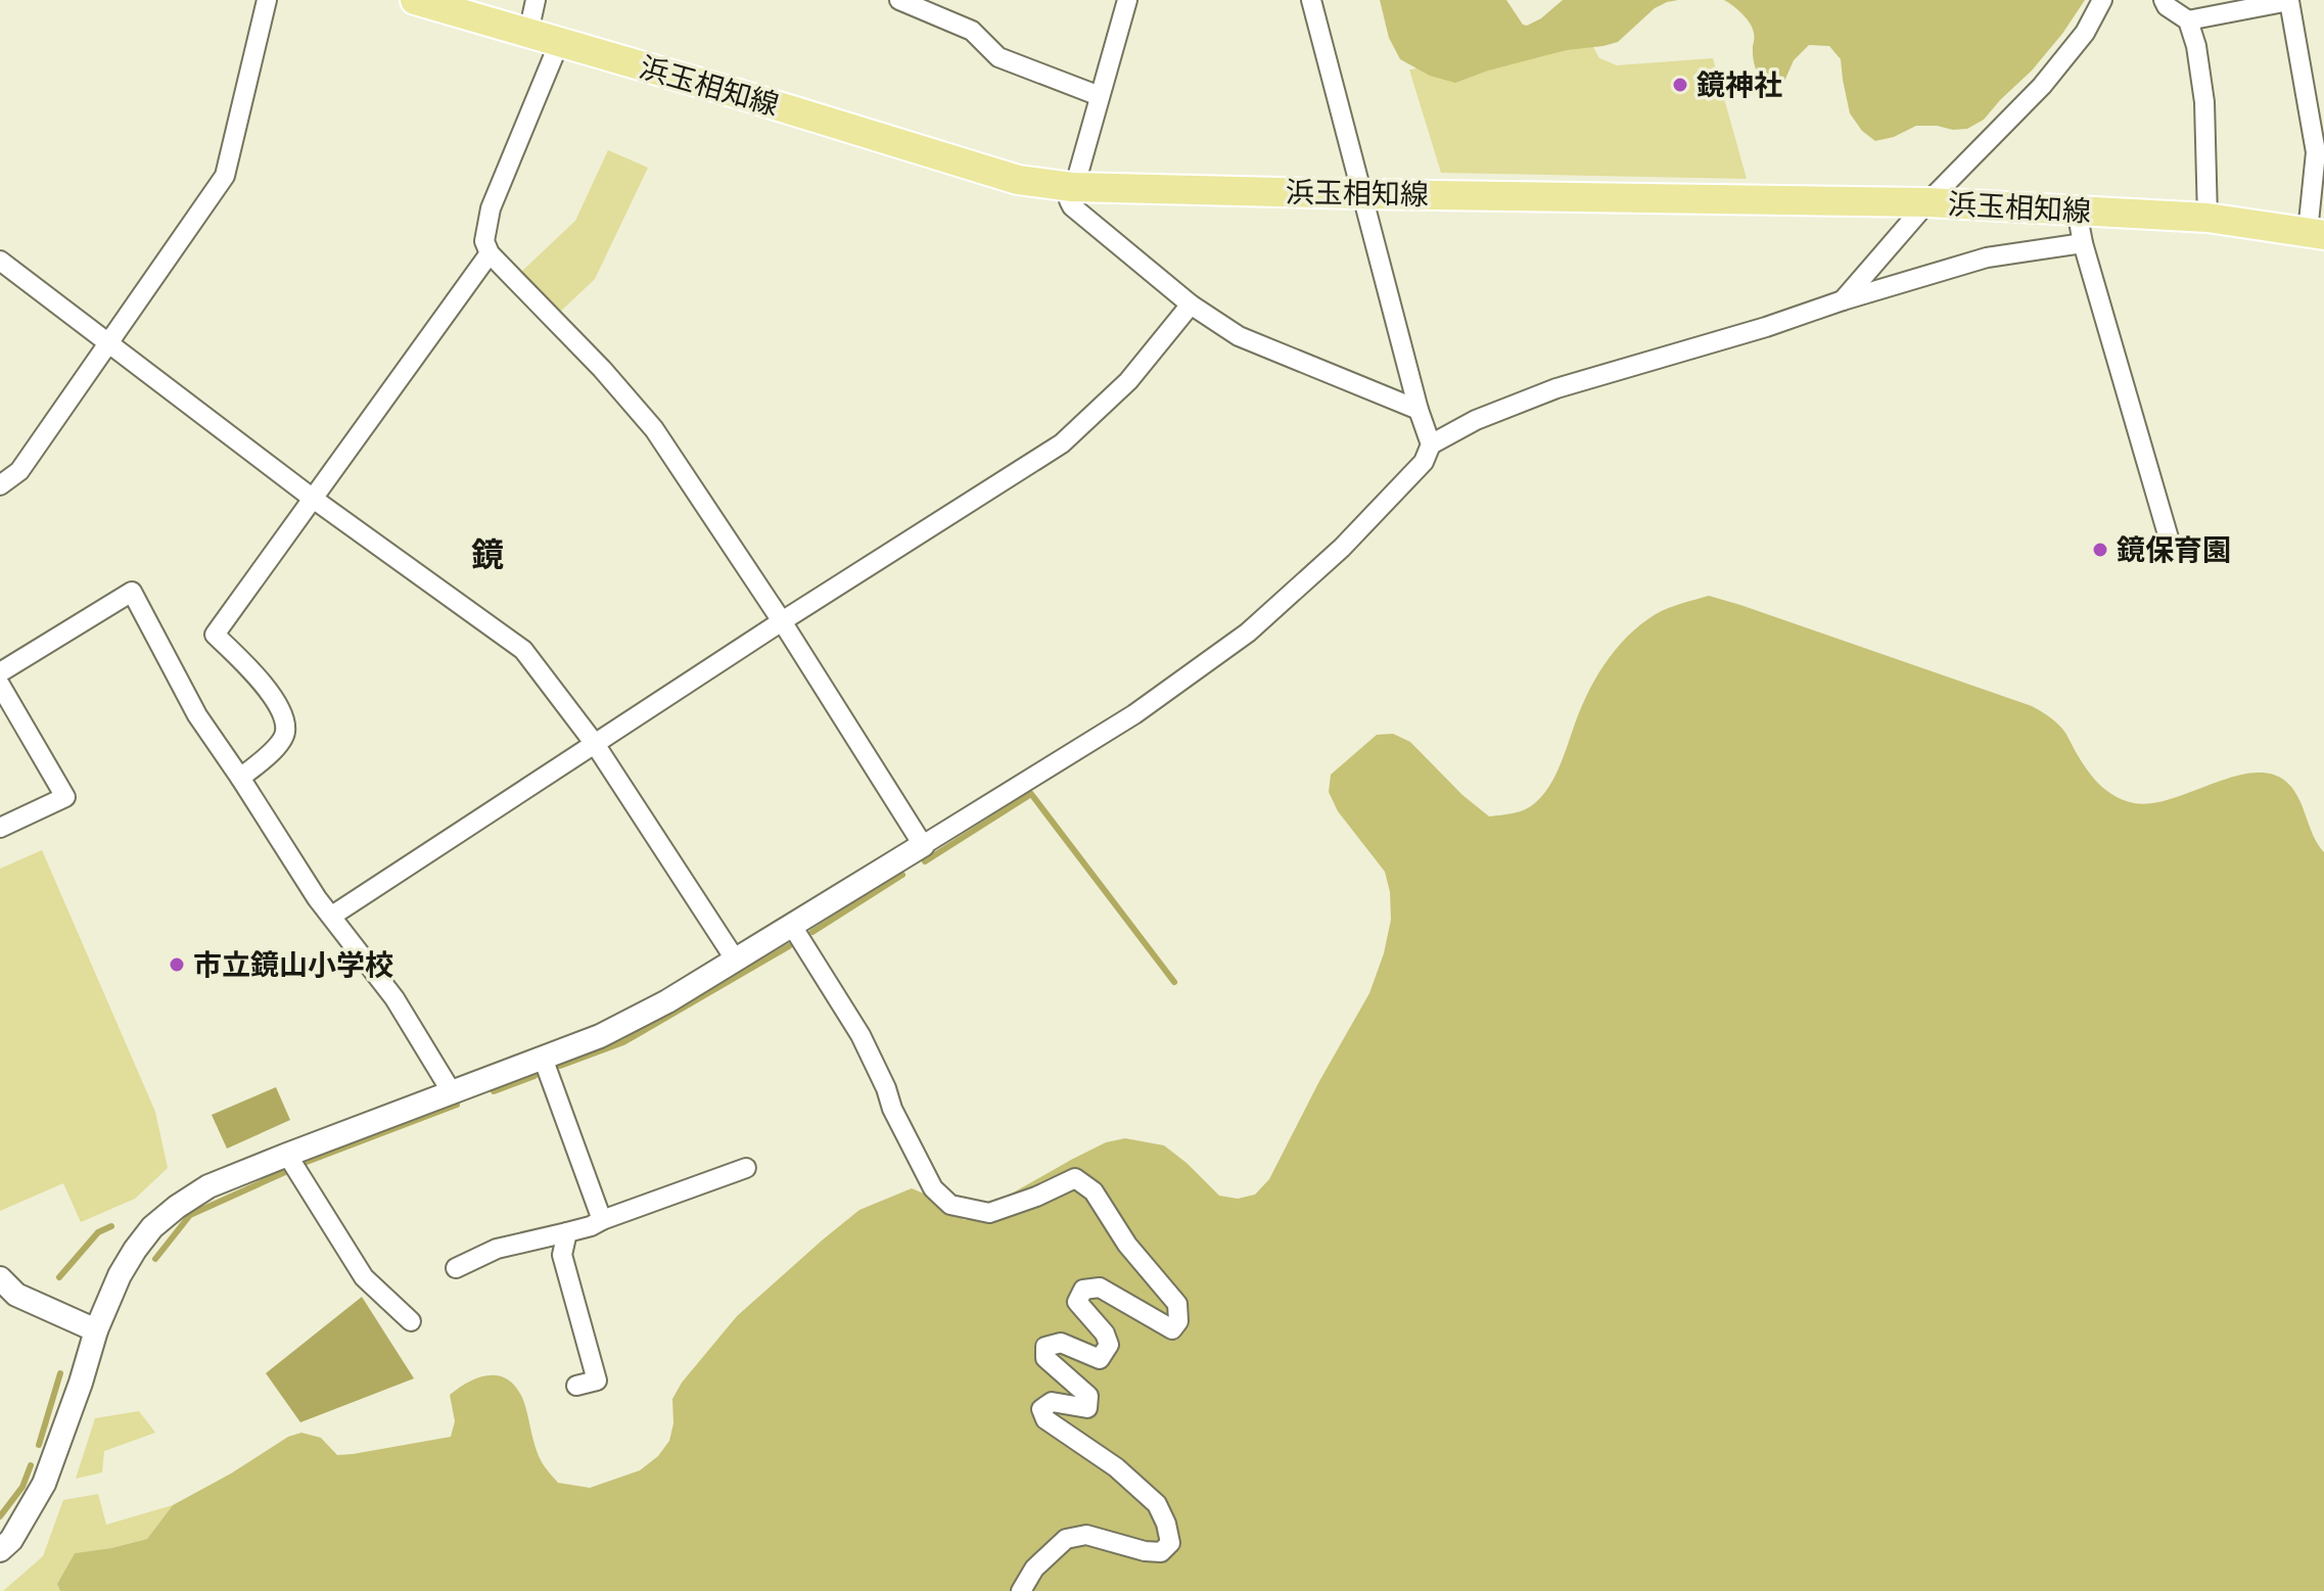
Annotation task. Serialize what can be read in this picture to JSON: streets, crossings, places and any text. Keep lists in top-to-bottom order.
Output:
{
  "streets": {
    "main road": ["浜玉相知線"]
  },
  "districts": ["鏡"],
  "places": ["鏡神社", "鏡保育園", "市立鏡山小学校"]
}
